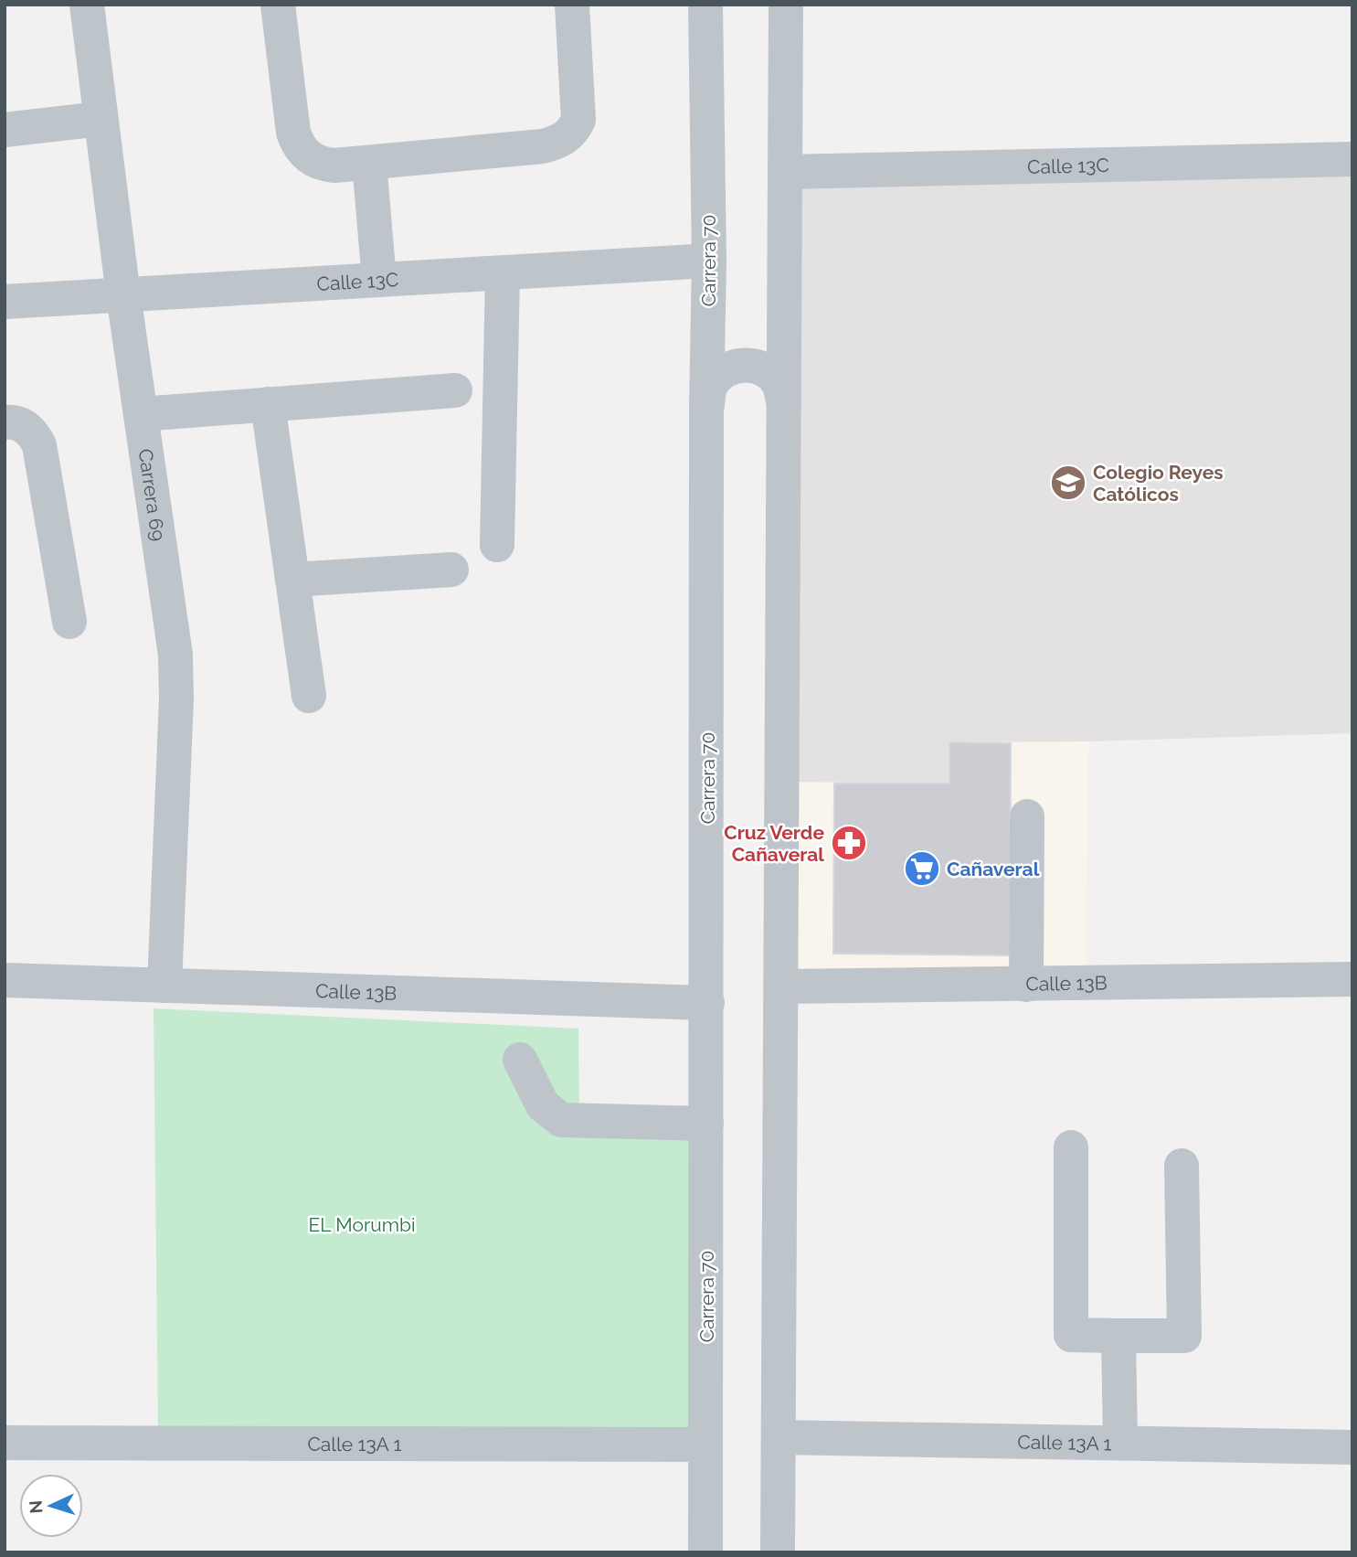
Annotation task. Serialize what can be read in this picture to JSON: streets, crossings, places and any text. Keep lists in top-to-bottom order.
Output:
{
  "streets": {
    "street": [
      "Calle 13C",
      "Carrera 70",
      "Carrera 69",
      "Calle 13B",
      "Calle 13A 1"
    ]
  },
  "crossings": [
    ["Calle 13C", "Carrera 70"],
    ["Calle 13C", "Carrera 69"],
    ["Carrera 70", "Calle 13B"],
    ["Carrera 70", "Calle 13A 1"],
    ["Carrera 69", "Calle 13B"]
  ],
  "parks": ["EL Morumbi"],
  "places": {
    "school or university": ["Colegio Reyes Católicos"],
    "pharmacy": ["Cruz Verde Cañaveral"],
    "supermarket": ["Cañaveral"]
  },
  "north": "left"
}
